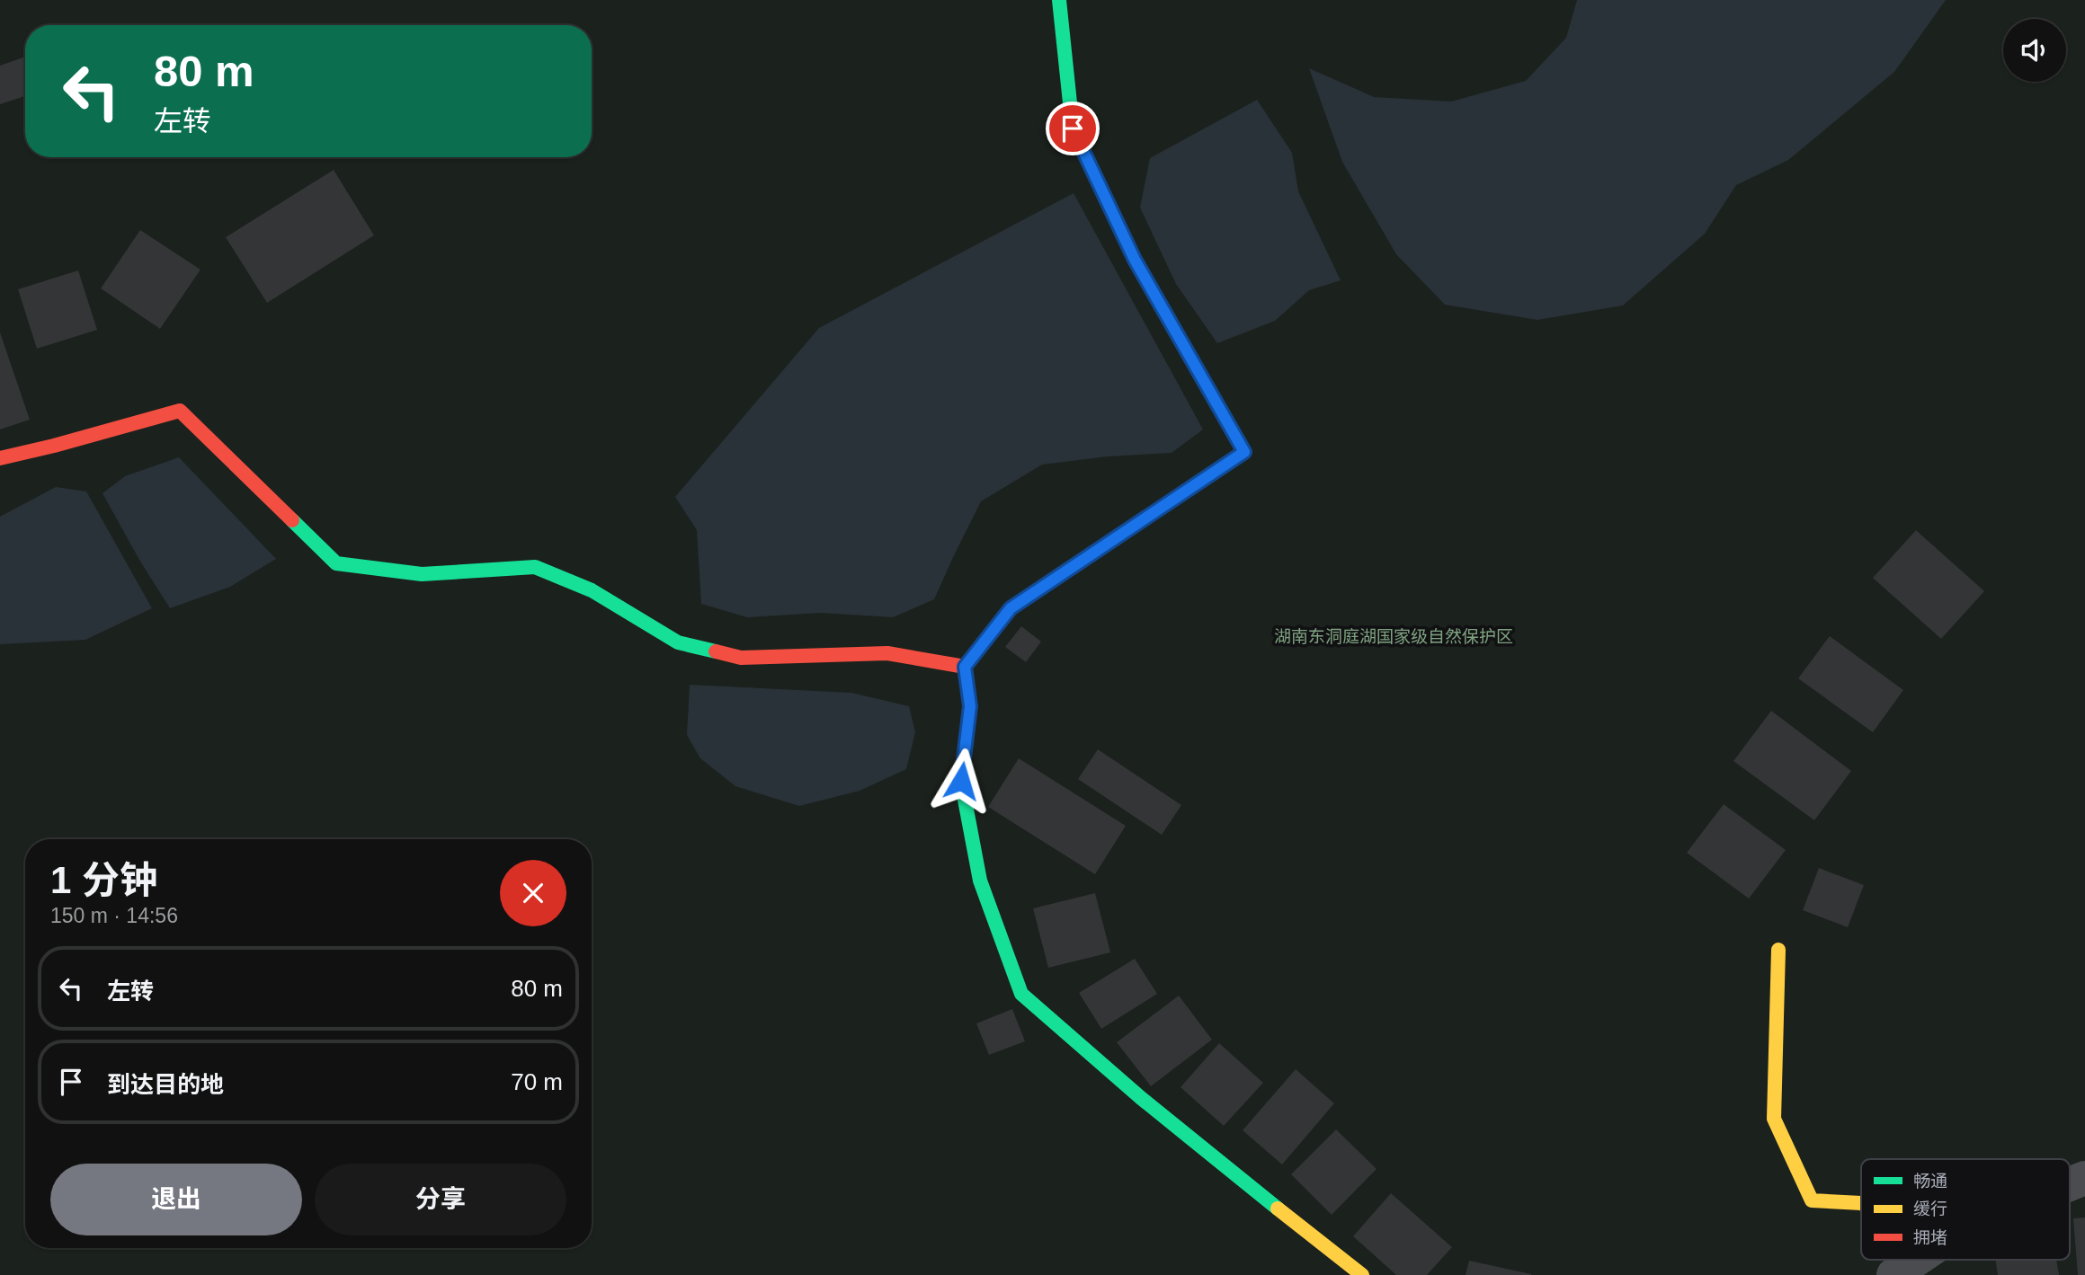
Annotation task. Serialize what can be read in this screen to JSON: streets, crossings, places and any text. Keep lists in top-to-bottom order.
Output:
{
  "parks": ["湖南东洞庭湖国家级自然保护区"],
  "legend": ["畅通", "缓行", "拥堵"],
  "page": {
    "turn": ["80 m", "左转"],
    "heading": ["1 分钟", "150 m · 14:56"],
    "list": [
      {
        "name": "左转",
        "value": "80 m"
      },
      {
        "name": "到达目的地",
        "value": "70 m"
      }
    ],
    "buttons": ["退出", "分享"]
  }
}
